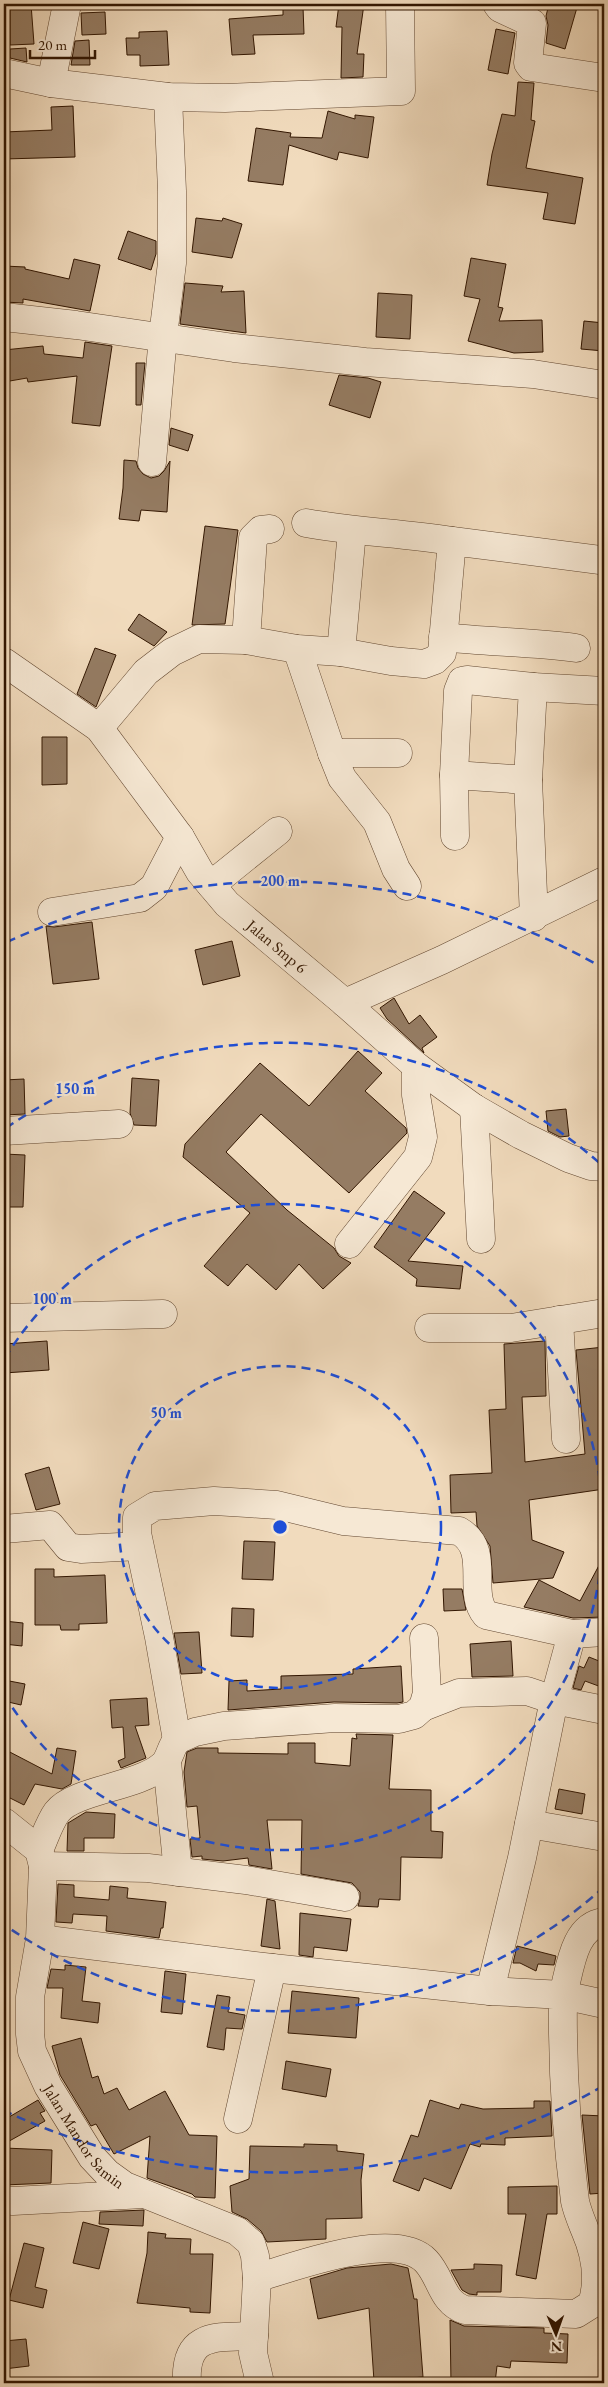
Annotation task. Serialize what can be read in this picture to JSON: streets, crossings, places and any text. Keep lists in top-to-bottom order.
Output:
{
  "streets": {
    "street": ["Jalan Smp 6", "Jalan Mandor Samin"]
  },
  "scale_bar": "20 m",
  "north": "bottom",
  "rings": [
    "200 m",
    "150 m",
    "100 m",
    "50 m"
  ]
}
